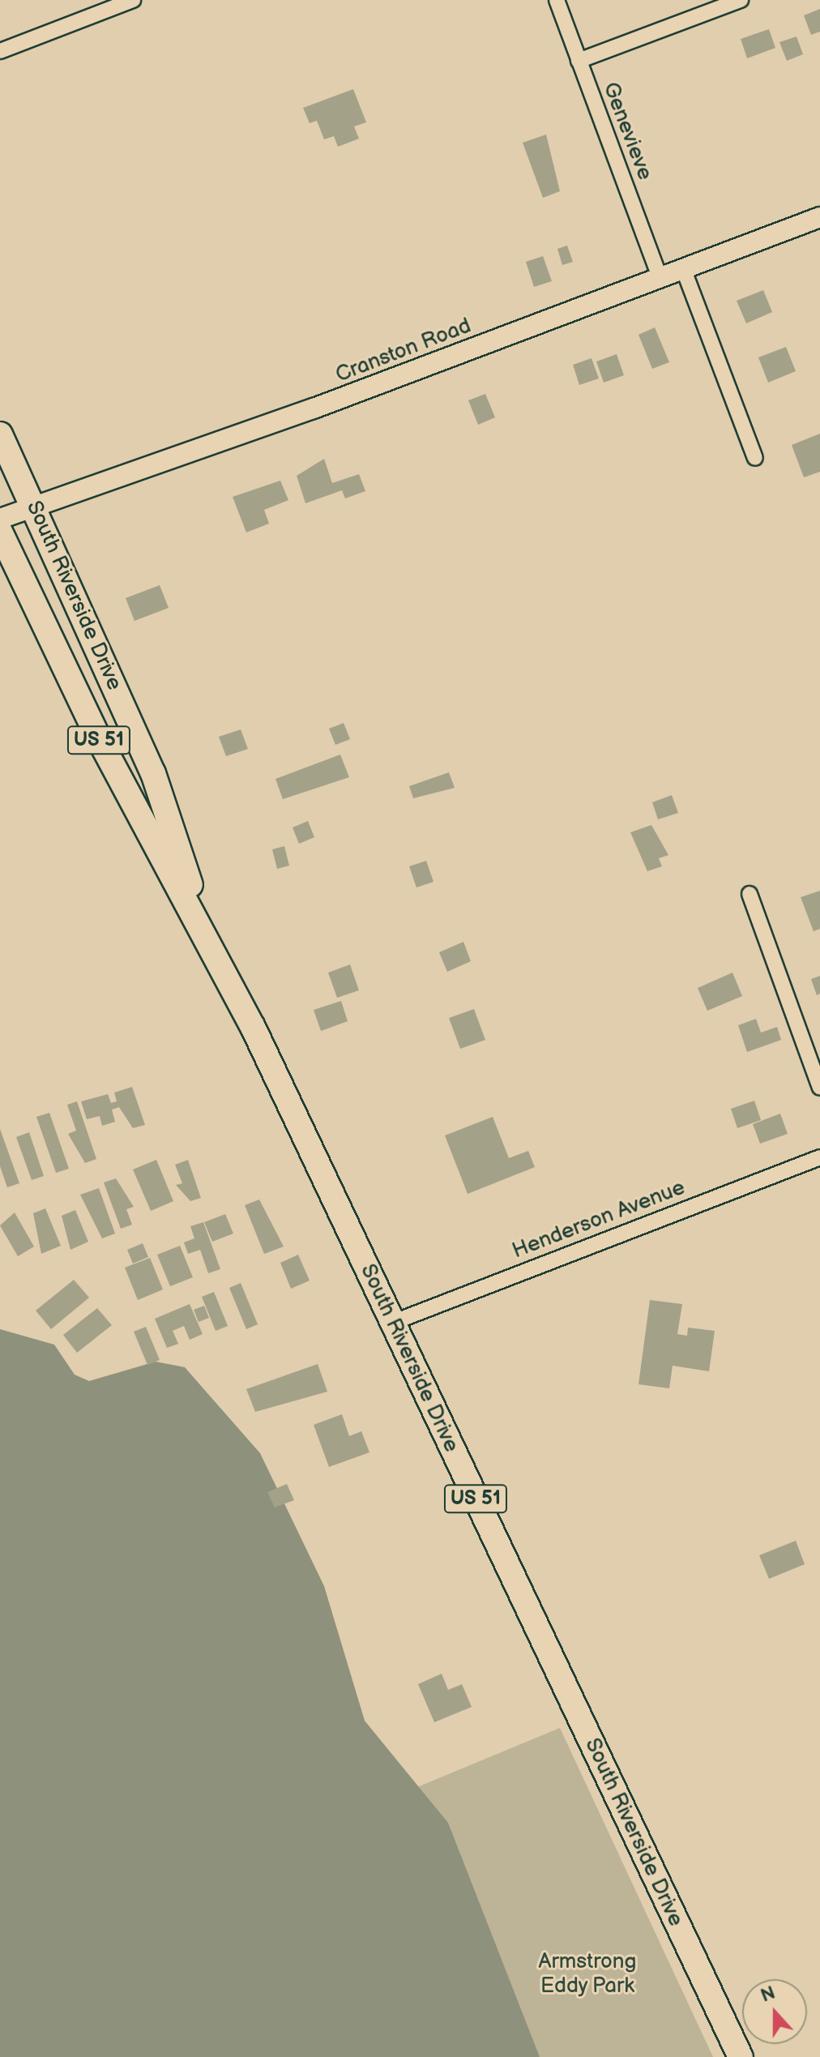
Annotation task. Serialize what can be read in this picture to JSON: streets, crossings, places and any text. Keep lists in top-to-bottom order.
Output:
{
  "streets": {
    "main road": ["South Riverside Drive", "US 51"],
    "street": ["Genevieve", "Cranston Road", "Henderson Avenue"]
  },
  "crossings": [
    ["Genevieve", "Cranston Road"],
    ["Cranston Road", "South Riverside Drive"],
    ["South Riverside Drive", "Henderson Avenue"]
  ],
  "parks": ["Armstrong Eddy Park"],
  "north": "top"
}
